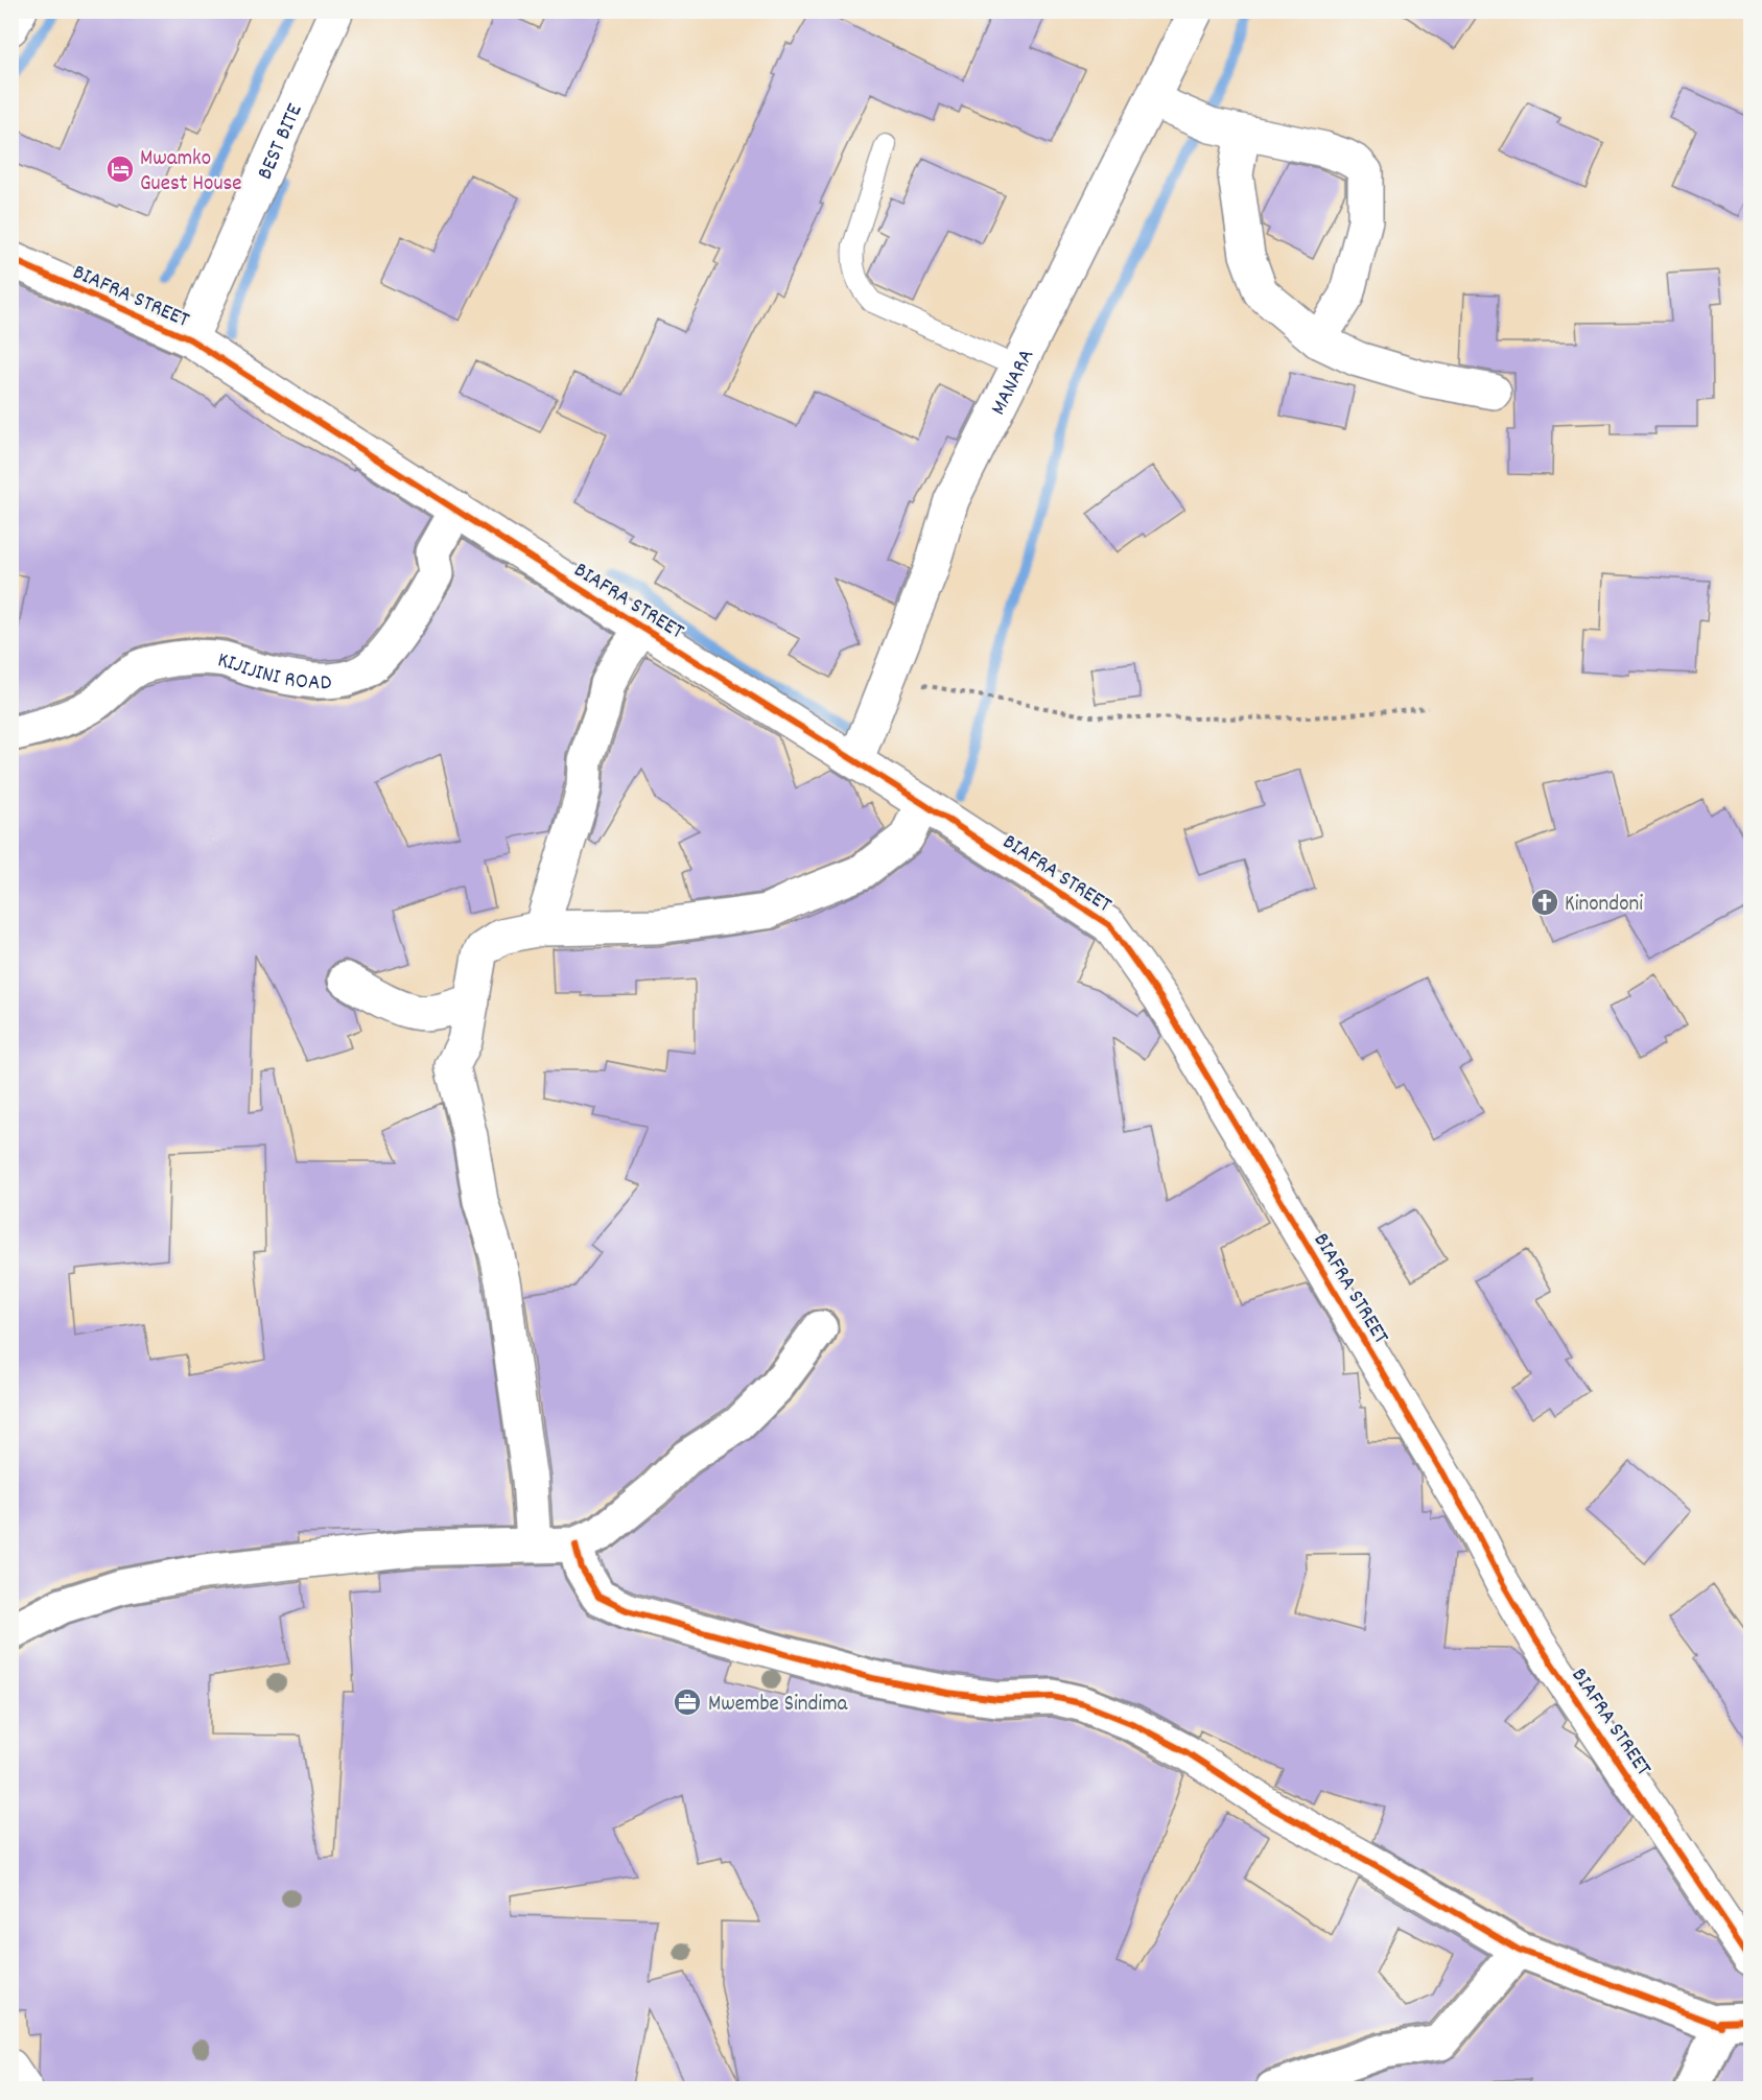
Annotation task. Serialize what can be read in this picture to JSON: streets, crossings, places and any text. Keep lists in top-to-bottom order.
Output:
{
  "streets": {
    "street": [
      "BEST BITE",
      "BIAFRA STREET",
      "MANARA",
      "KIJIJINI ROAD"
    ]
  },
  "crossings": [
    ["BEST BITE", "BIAFRA STREET"],
    ["BIAFRA STREET", "MANARA"],
    ["BIAFRA STREET", "KIJIJINI ROAD"]
  ],
  "places": {
    "hotel": ["Mwamko Guest House"],
    "church": ["Kinondoni"],
    "office": ["Mwembe Sindima"]
  }
}
